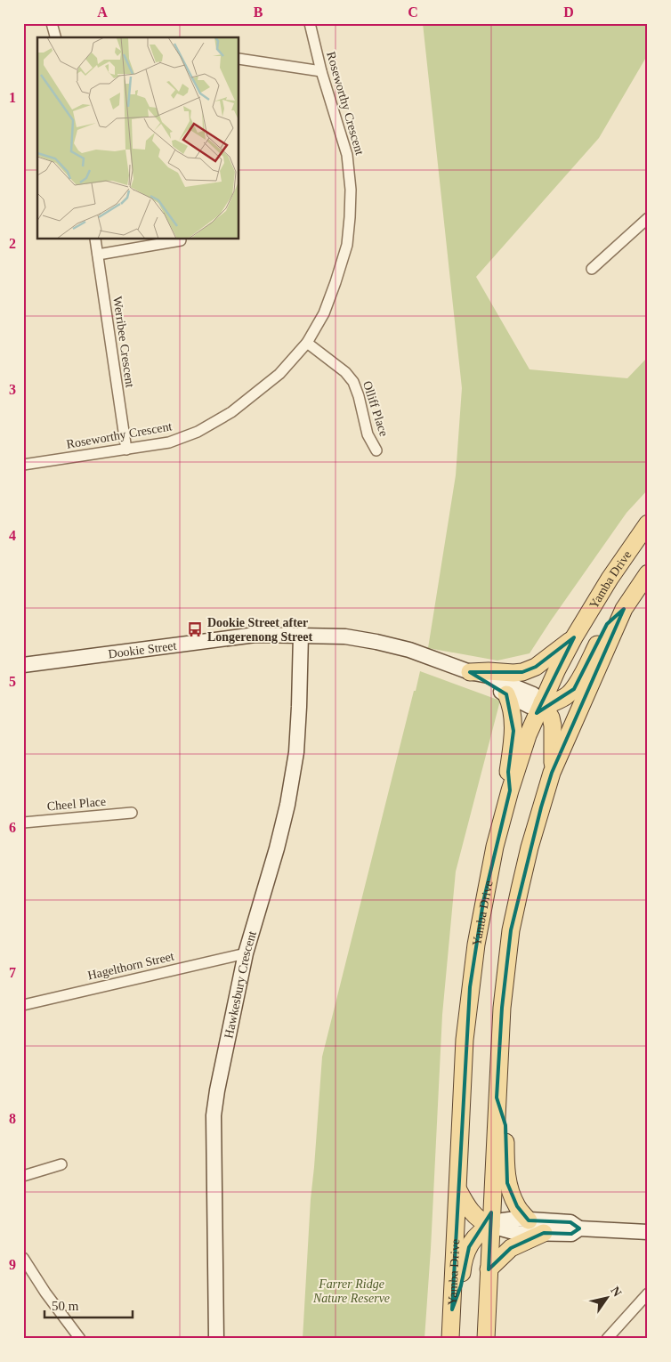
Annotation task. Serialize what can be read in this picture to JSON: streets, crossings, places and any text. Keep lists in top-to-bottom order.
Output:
{
  "streets": {
    "main road": ["Yamba Drive"],
    "street": [
      "Roseworthy Crescent",
      "Werribee Crescent",
      "Olliff Place",
      "Dookie Street",
      "Cheel Place",
      "Hagelthorn Street",
      "Hawkesbury Crescent"
    ]
  },
  "crossings": [
    ["Roseworthy Crescent", "Werribee Crescent"],
    ["Roseworthy Crescent", "Olliff Place"],
    ["Yamba Drive", "Dookie Street"],
    ["Dookie Street", "Hawkesbury Crescent"],
    ["Hagelthorn Street", "Hawkesbury Crescent"]
  ],
  "parks": ["Farrer Ridge Nature Reserve"],
  "places": {
    "bus stop": ["Dookie Street after Longerenong Street"]
  },
  "scale_bar": "50 m",
  "north": "top right",
  "grid": {
    "columns": [
      "A",
      "B",
      "C",
      "D"
    ],
    "rows": [
      "1",
      "2",
      "3",
      "4",
      "5",
      "6",
      "7",
      "8",
      "9"
    ]
  }
}
